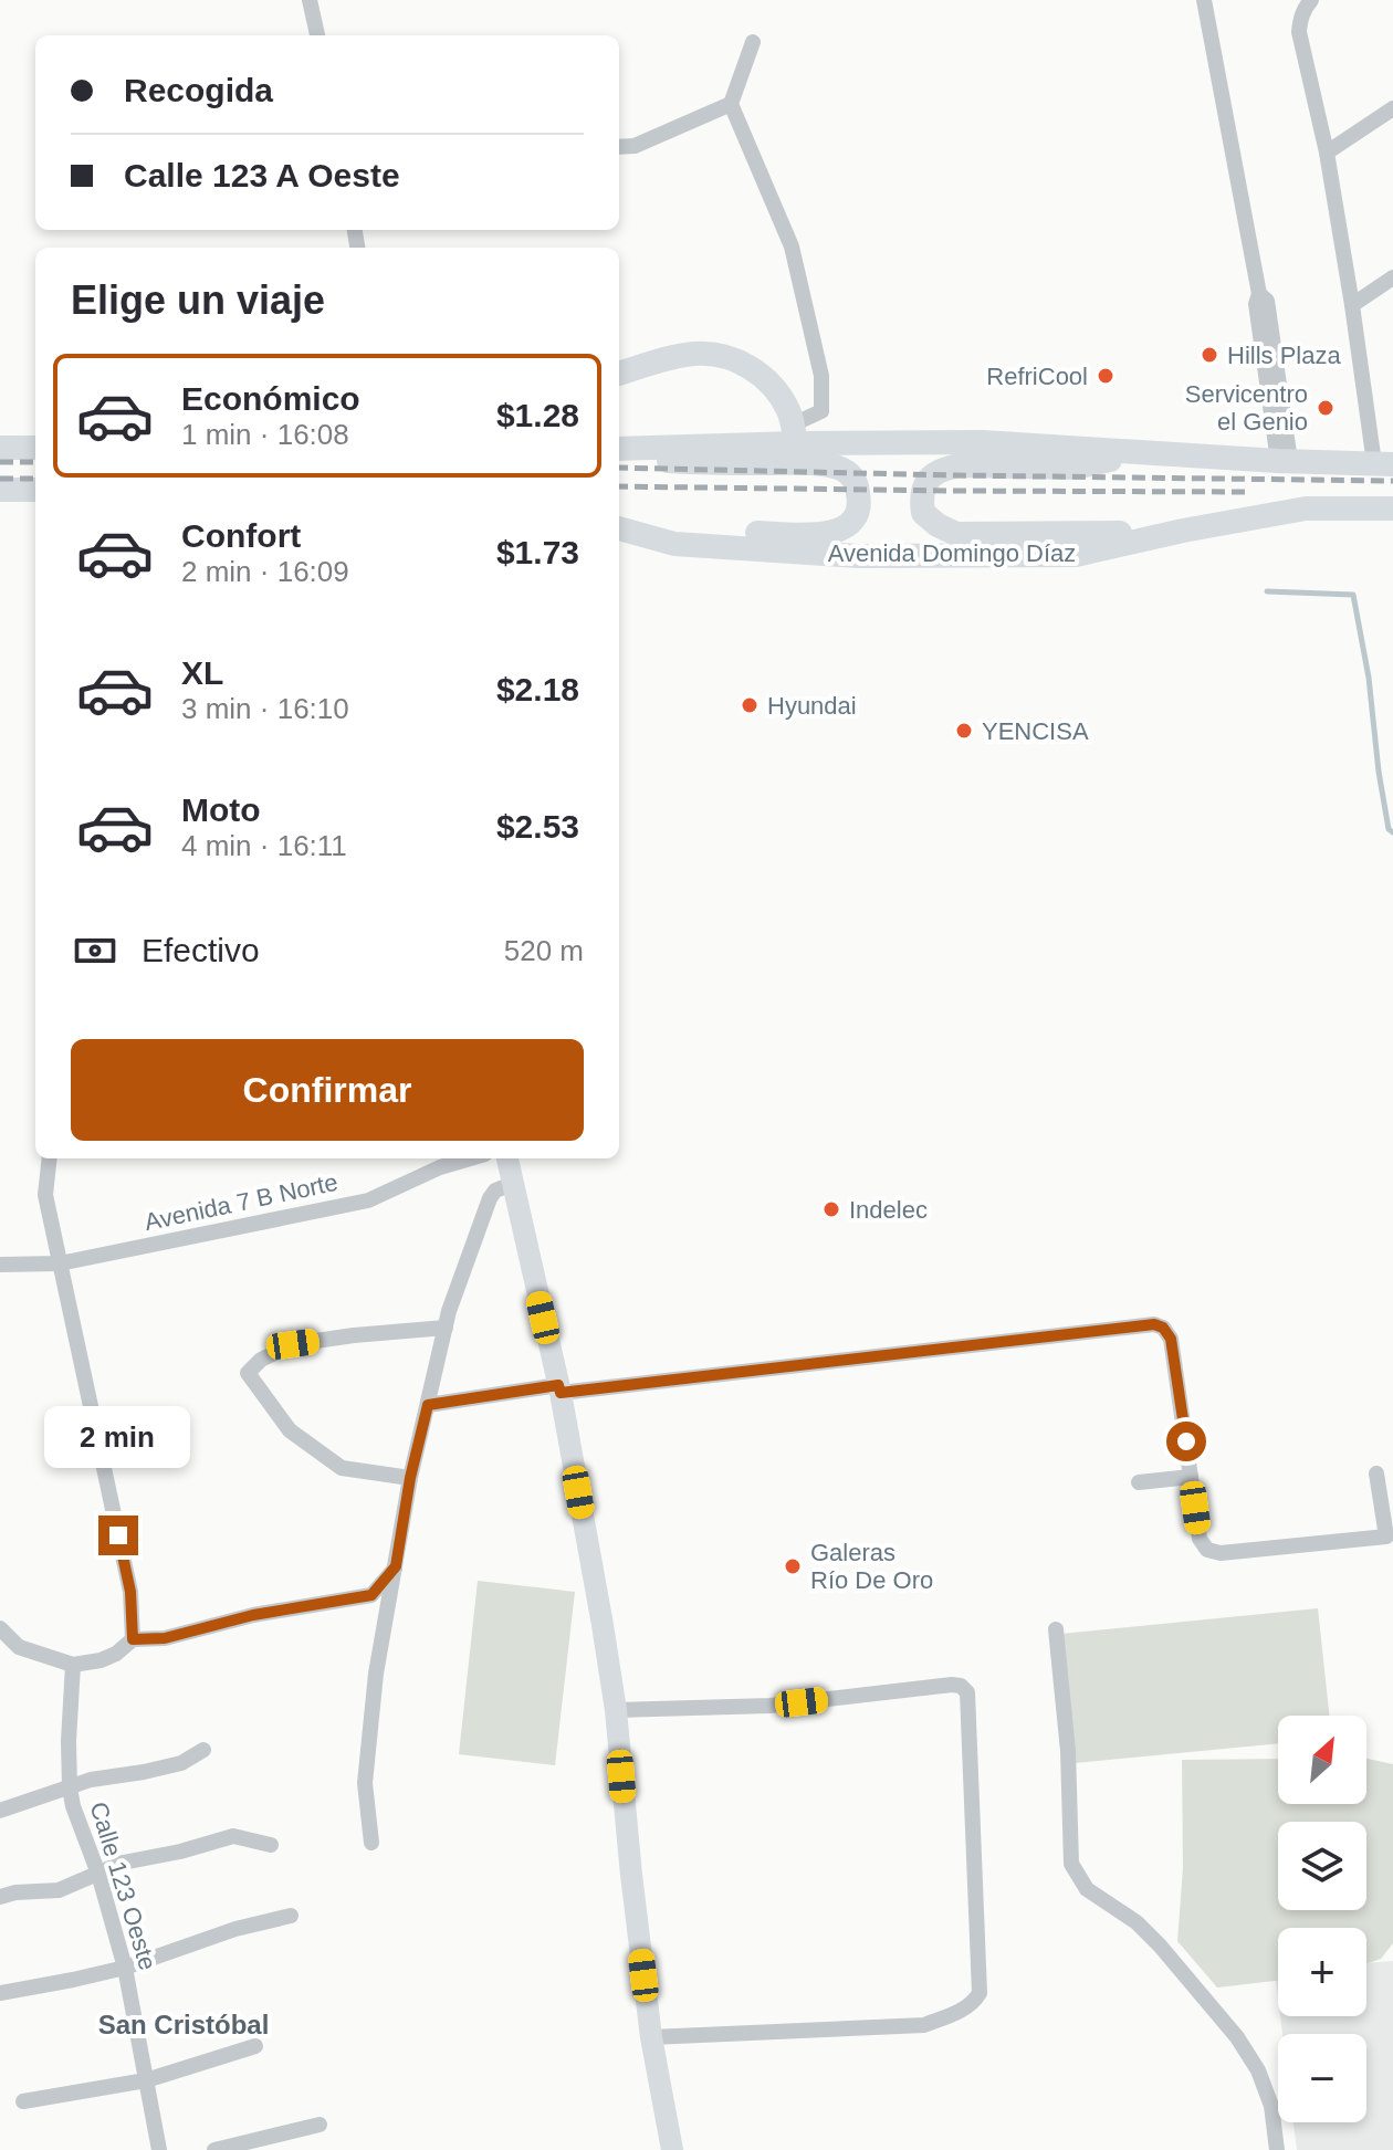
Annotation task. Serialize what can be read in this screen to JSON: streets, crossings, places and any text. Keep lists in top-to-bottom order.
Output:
{
  "streets": {
    "main road": ["Avenida Domingo Díaz"],
    "street": ["Avenida 7 B Norte", "Calle 123 Oeste"]
  },
  "districts": ["San Cristóbal"],
  "places": [
    "Hills Plaza",
    "RefriCool",
    "Servicentro el Genio",
    "Hyundai",
    "YENCISA",
    "Indelec",
    "Galeras Río De Oro"
  ],
  "north": "top right",
  "page": {
    "banner": ["Recogida", "Calle 123 A Oeste"],
    "heading": "Elige un viaje",
    "list": [
      {
        "name": "Económico",
        "note": "1 min · 16:08",
        "value": "$1.28"
      },
      {
        "name": "Confort",
        "note": "2 min · 16:09",
        "value": "$1.73"
      },
      {
        "name": "XL",
        "note": "3 min · 16:10",
        "value": "$2.18"
      },
      {
        "name": "Moto",
        "note": "4 min · 16:11",
        "value": "$2.53"
      }
    ],
    "pay": ["Efectivo", "520 m"],
    "buttons": "Confirmar",
    "bubble": "2 min",
    "map_buttons": ["+", "−"]
  }
}
